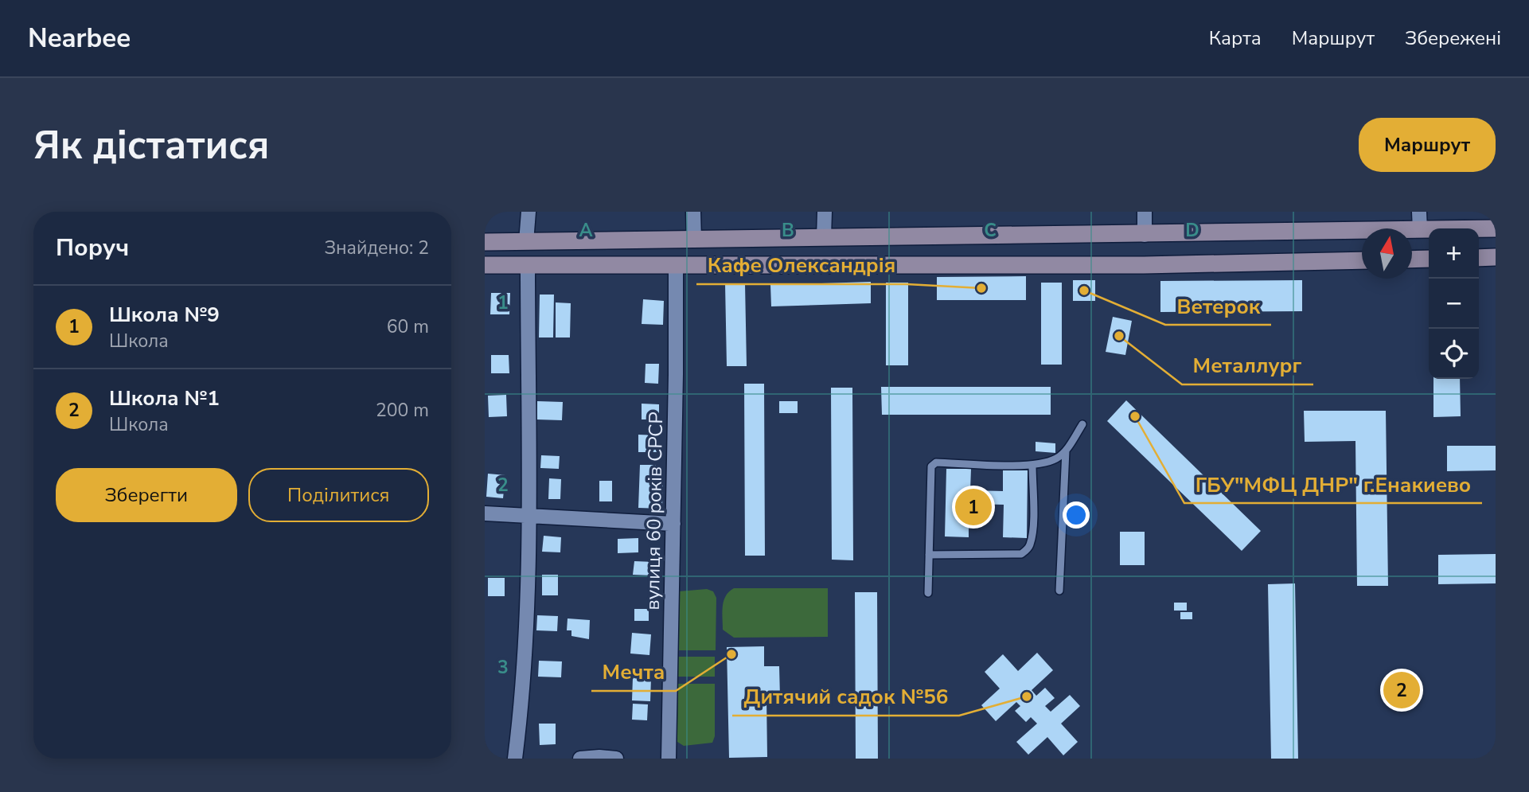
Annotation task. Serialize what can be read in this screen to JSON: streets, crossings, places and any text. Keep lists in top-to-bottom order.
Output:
{
  "streets": {
    "street": ["вулиця 60 років СРСР"]
  },
  "places": [
    "Кафе Олександрія",
    "Ветерок",
    "Металлург",
    "ГБУ\"МФЦ ДНР\" г.Енакиево",
    "Мечта",
    "Дитячий садок №56"
  ],
  "north": "top",
  "page": {
    "header": "Nearbee",
    "nav": ["Карта", "Маршрут", "Збережені"],
    "buttons": [
      "Маршрут",
      ["Зберегти", "Поділитися"]
    ],
    "title": "Як дістатися",
    "heading": ["Поруч", "Знайдено: 2"],
    "map_buttons": ["+", "−"],
    "list": [
      {
        "mark": "1",
        "name": "Школа №9",
        "note": "Школа",
        "value": "60 m"
      },
      {
        "mark": "2",
        "name": "Школа №1",
        "note": "Школа",
        "value": "200 m"
      }
    ],
    "pins": ["1", "2"]
  },
  "grid": {
    "columns": [
      "A",
      "B",
      "C",
      "D"
    ],
    "rows": ["1", "2", "3"]
  }
}
